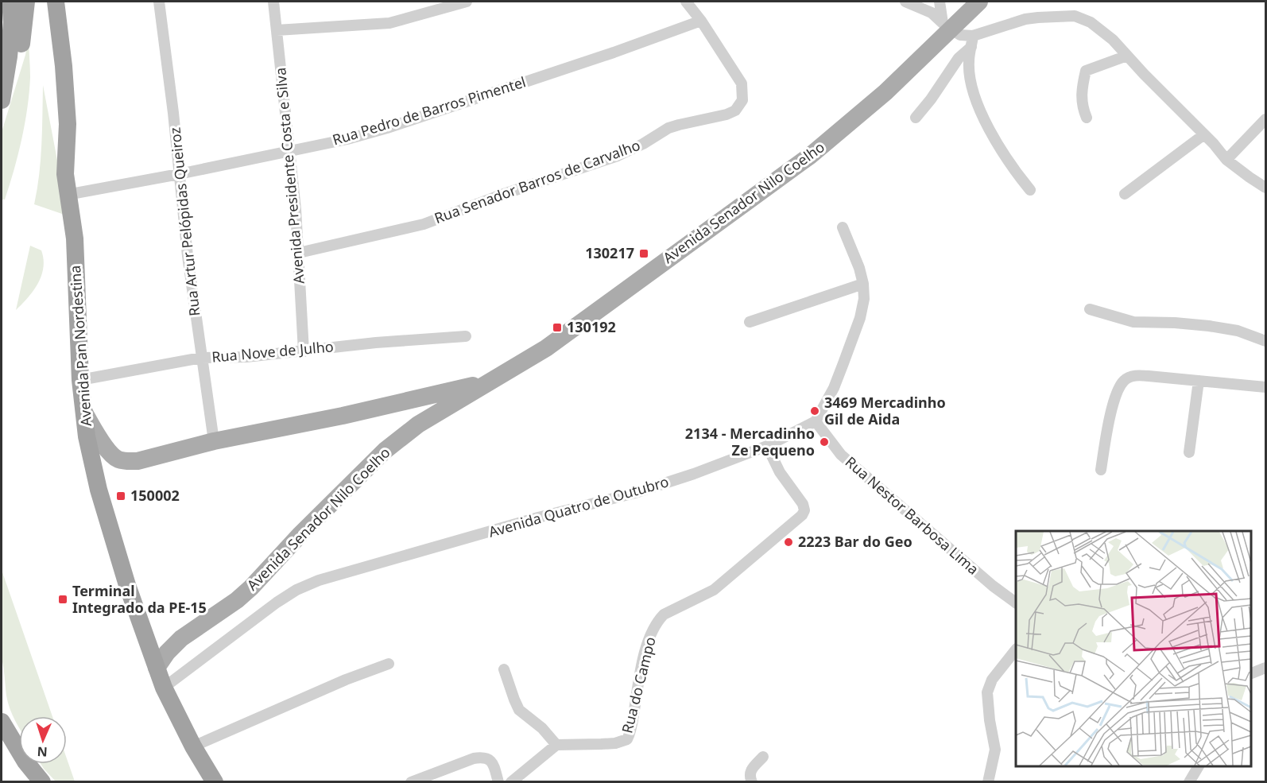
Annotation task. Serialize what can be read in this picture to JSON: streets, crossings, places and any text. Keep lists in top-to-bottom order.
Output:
{
  "streets": {
    "highway": ["Avenida Pan Nordestina"],
    "main road": ["Avenida Senador Nilo Coelho"],
    "street": [
      "Rua Pedro de Barros Pimentel",
      "Avenida Presidente Costa e Silva",
      "Rua Senador Barros de Carvalho",
      "Rua Artur Pelópidas Queiroz",
      "Rua Nove de Julho",
      "Avenida Quatro de Outubro",
      "Rua Nestor Barbosa Lima",
      "Rua do Campo"
    ]
  },
  "crossings": [
    ["Rua Pedro de Barros Pimentel", "Avenida Presidente Costa e Silva"],
    ["Rua Pedro de Barros Pimentel", "Rua Senador Barros de Carvalho"],
    ["Rua Pedro de Barros Pimentel", "Rua Artur Pelópidas Queiroz"],
    ["Rua Pedro de Barros Pimentel", "Avenida Pan Nordestina"],
    ["Avenida Presidente Costa e Silva", "Rua Senador Barros de Carvalho"],
    ["Avenida Presidente Costa e Silva", "Rua Nove de Julho"],
    ["Avenida Senador Nilo Coelho", "Rua Artur Pelópidas Queiroz"],
    ["Avenida Senador Nilo Coelho", "Avenida Pan Nordestina"],
    ["Rua Artur Pelópidas Queiroz", "Rua Nove de Julho"],
    ["Avenida Pan Nordestina", "Rua Nove de Julho"],
    ["Avenida Pan Nordestina", "Avenida Quatro de Outubro"],
    ["Avenida Quatro de Outubro", "Rua Nestor Barbosa Lima"],
    ["Avenida Quatro de Outubro", "Rua do Campo"]
  ],
  "places": {
    "transit": [
      "130217",
      "130192",
      "150002",
      "Terminal Integrado da PE-15"
    ],
    "other": ["3469 Mercadinho Gil de Aida", "2134 - Mercadinho Ze Pequeno", "2223 Bar do Geo"]
  },
  "north": "bottom"
}
